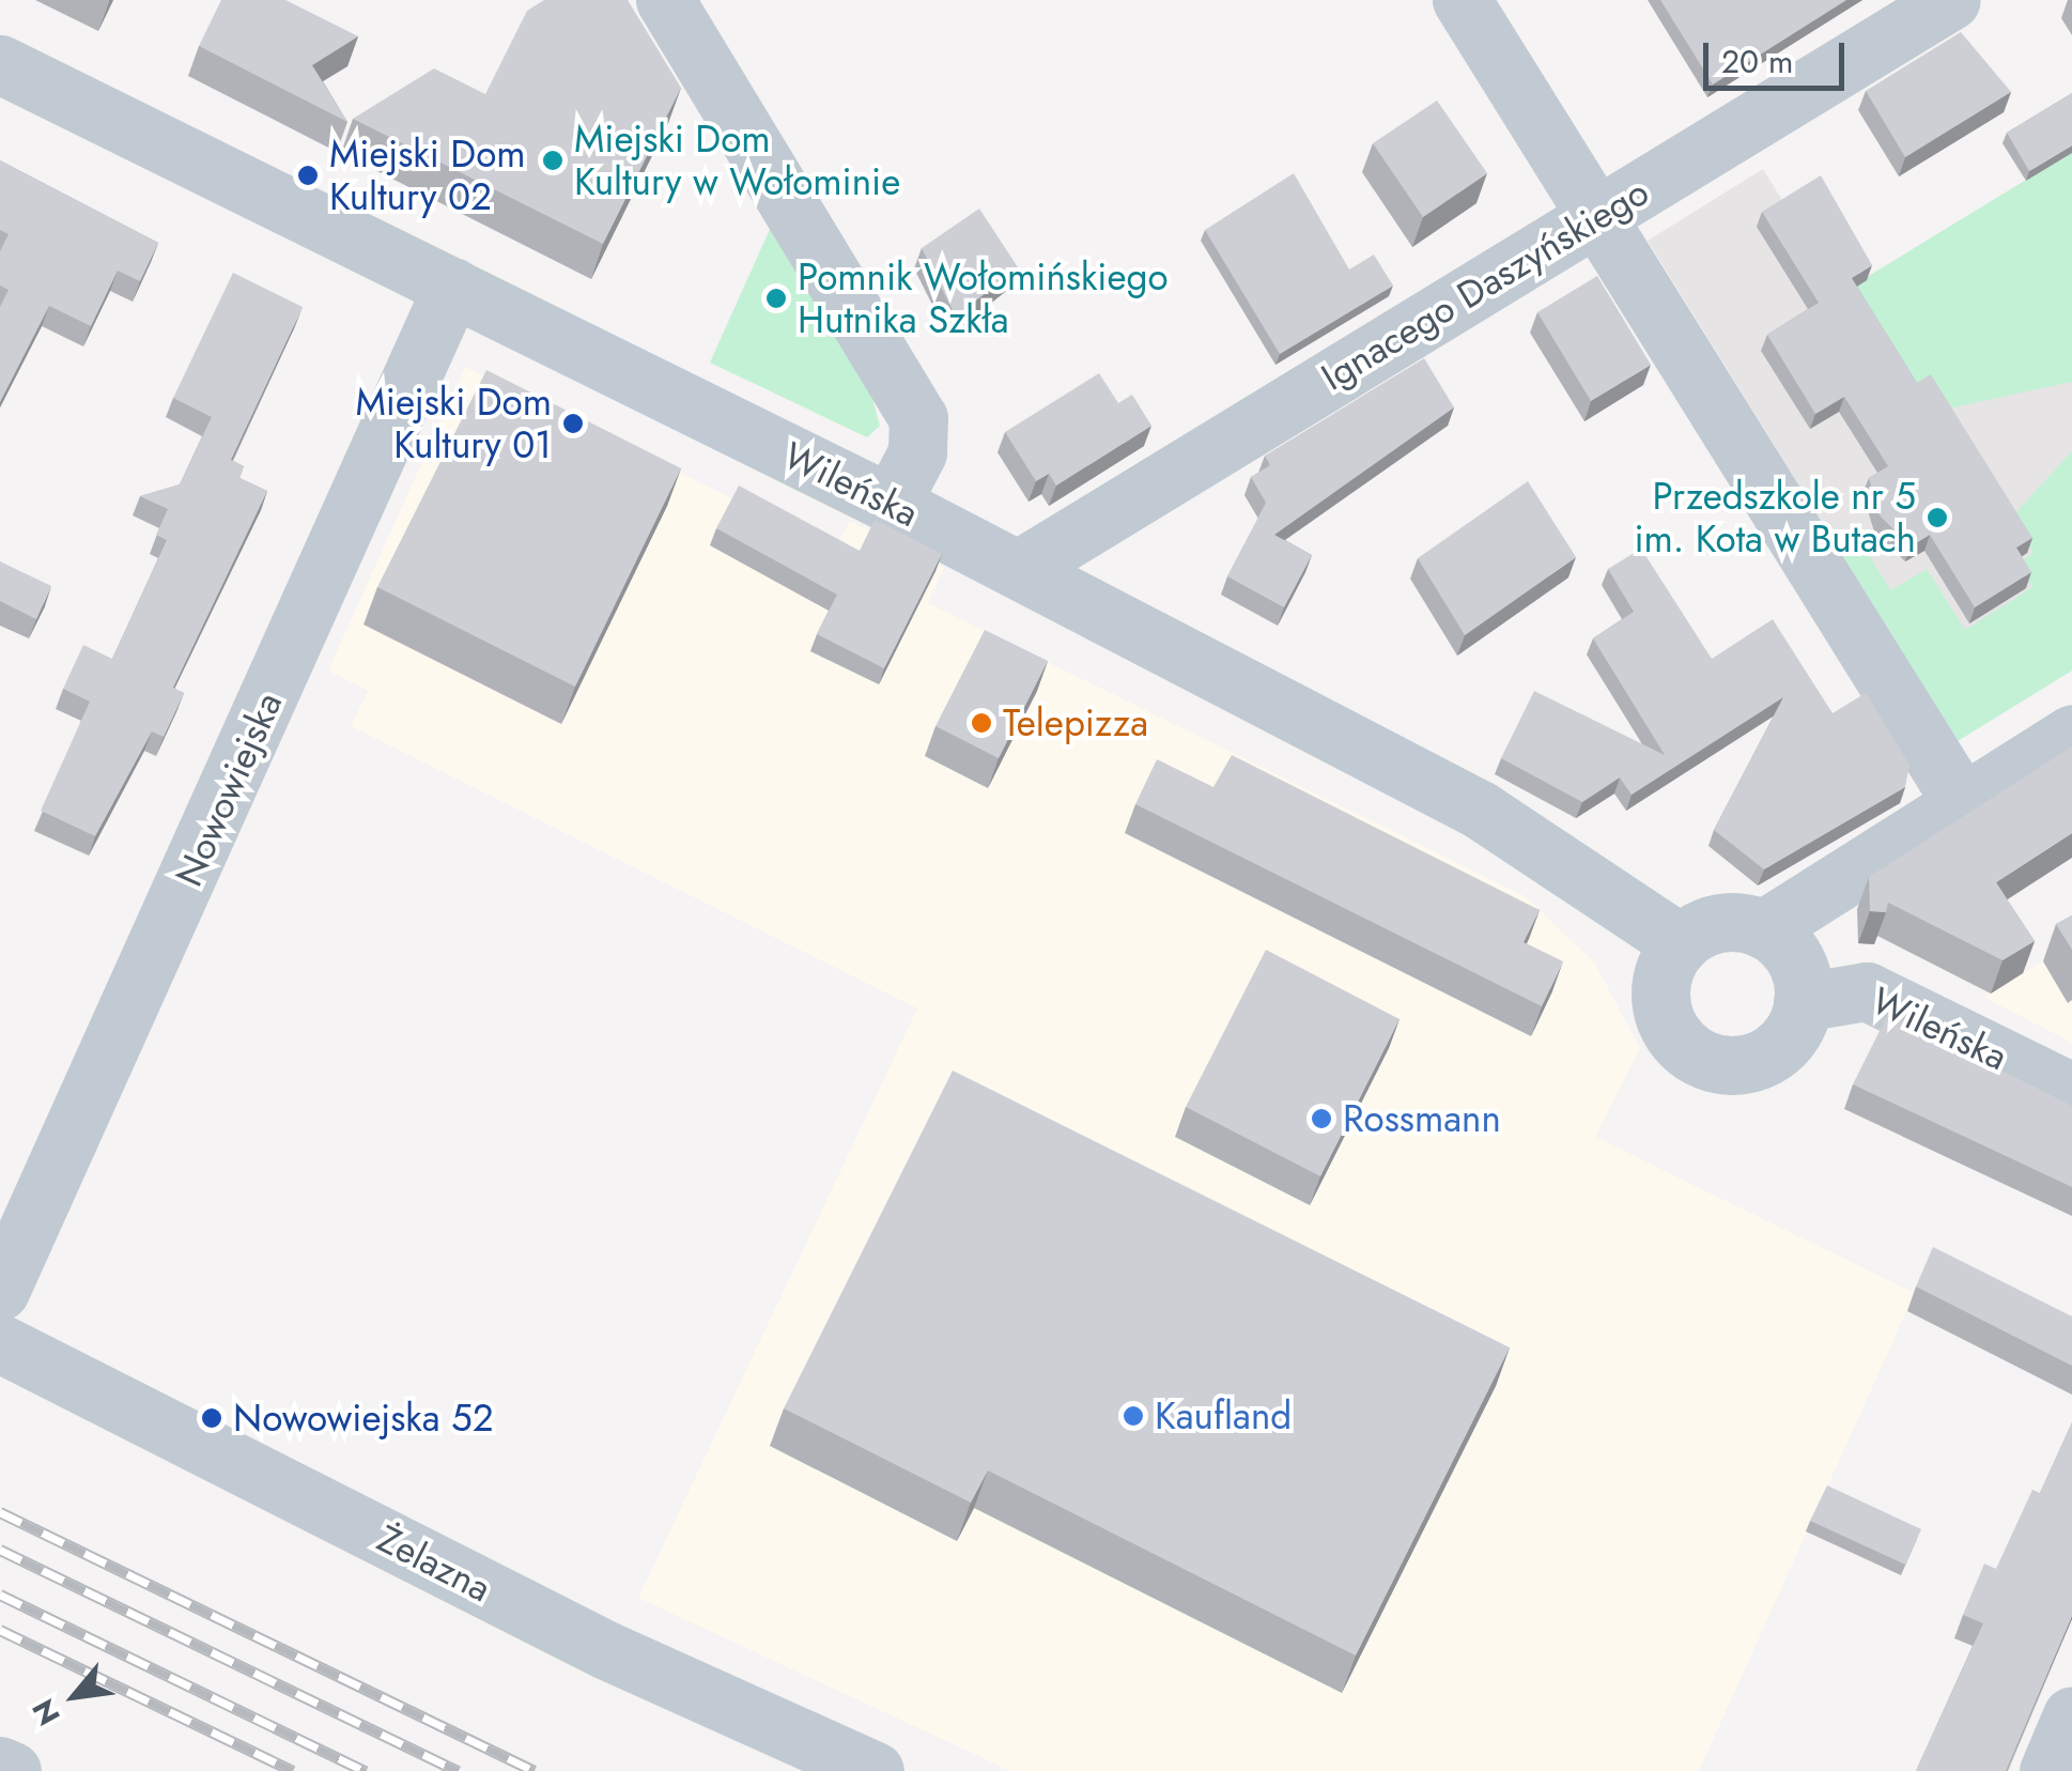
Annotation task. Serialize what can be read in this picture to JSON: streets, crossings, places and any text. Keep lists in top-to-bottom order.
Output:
{
  "streets": {
    "street": [
      "Ignacego Daszyńskiego",
      "Wileńska",
      "Nowowiejska",
      "Żelazna"
    ]
  },
  "crossings": [
    ["Ignacego Daszyńskiego", "Wileńska"],
    ["Wileńska", "Nowowiejska"]
  ],
  "places": [
    "Miejski Dom Kultury w Wołominie",
    "Miejski Dom Kultury 02",
    "Pomnik Wołomińskiego Hutnika Szkła",
    "Miejski Dom Kultury 01",
    "Przedszkole nr 5 im. Kota w Butach",
    "Telepizza",
    "Rossmann",
    "Kaufland",
    "Nowowiejska 52"
  ],
  "scale_bar": "20 m",
  "north": "bottom left"
}
